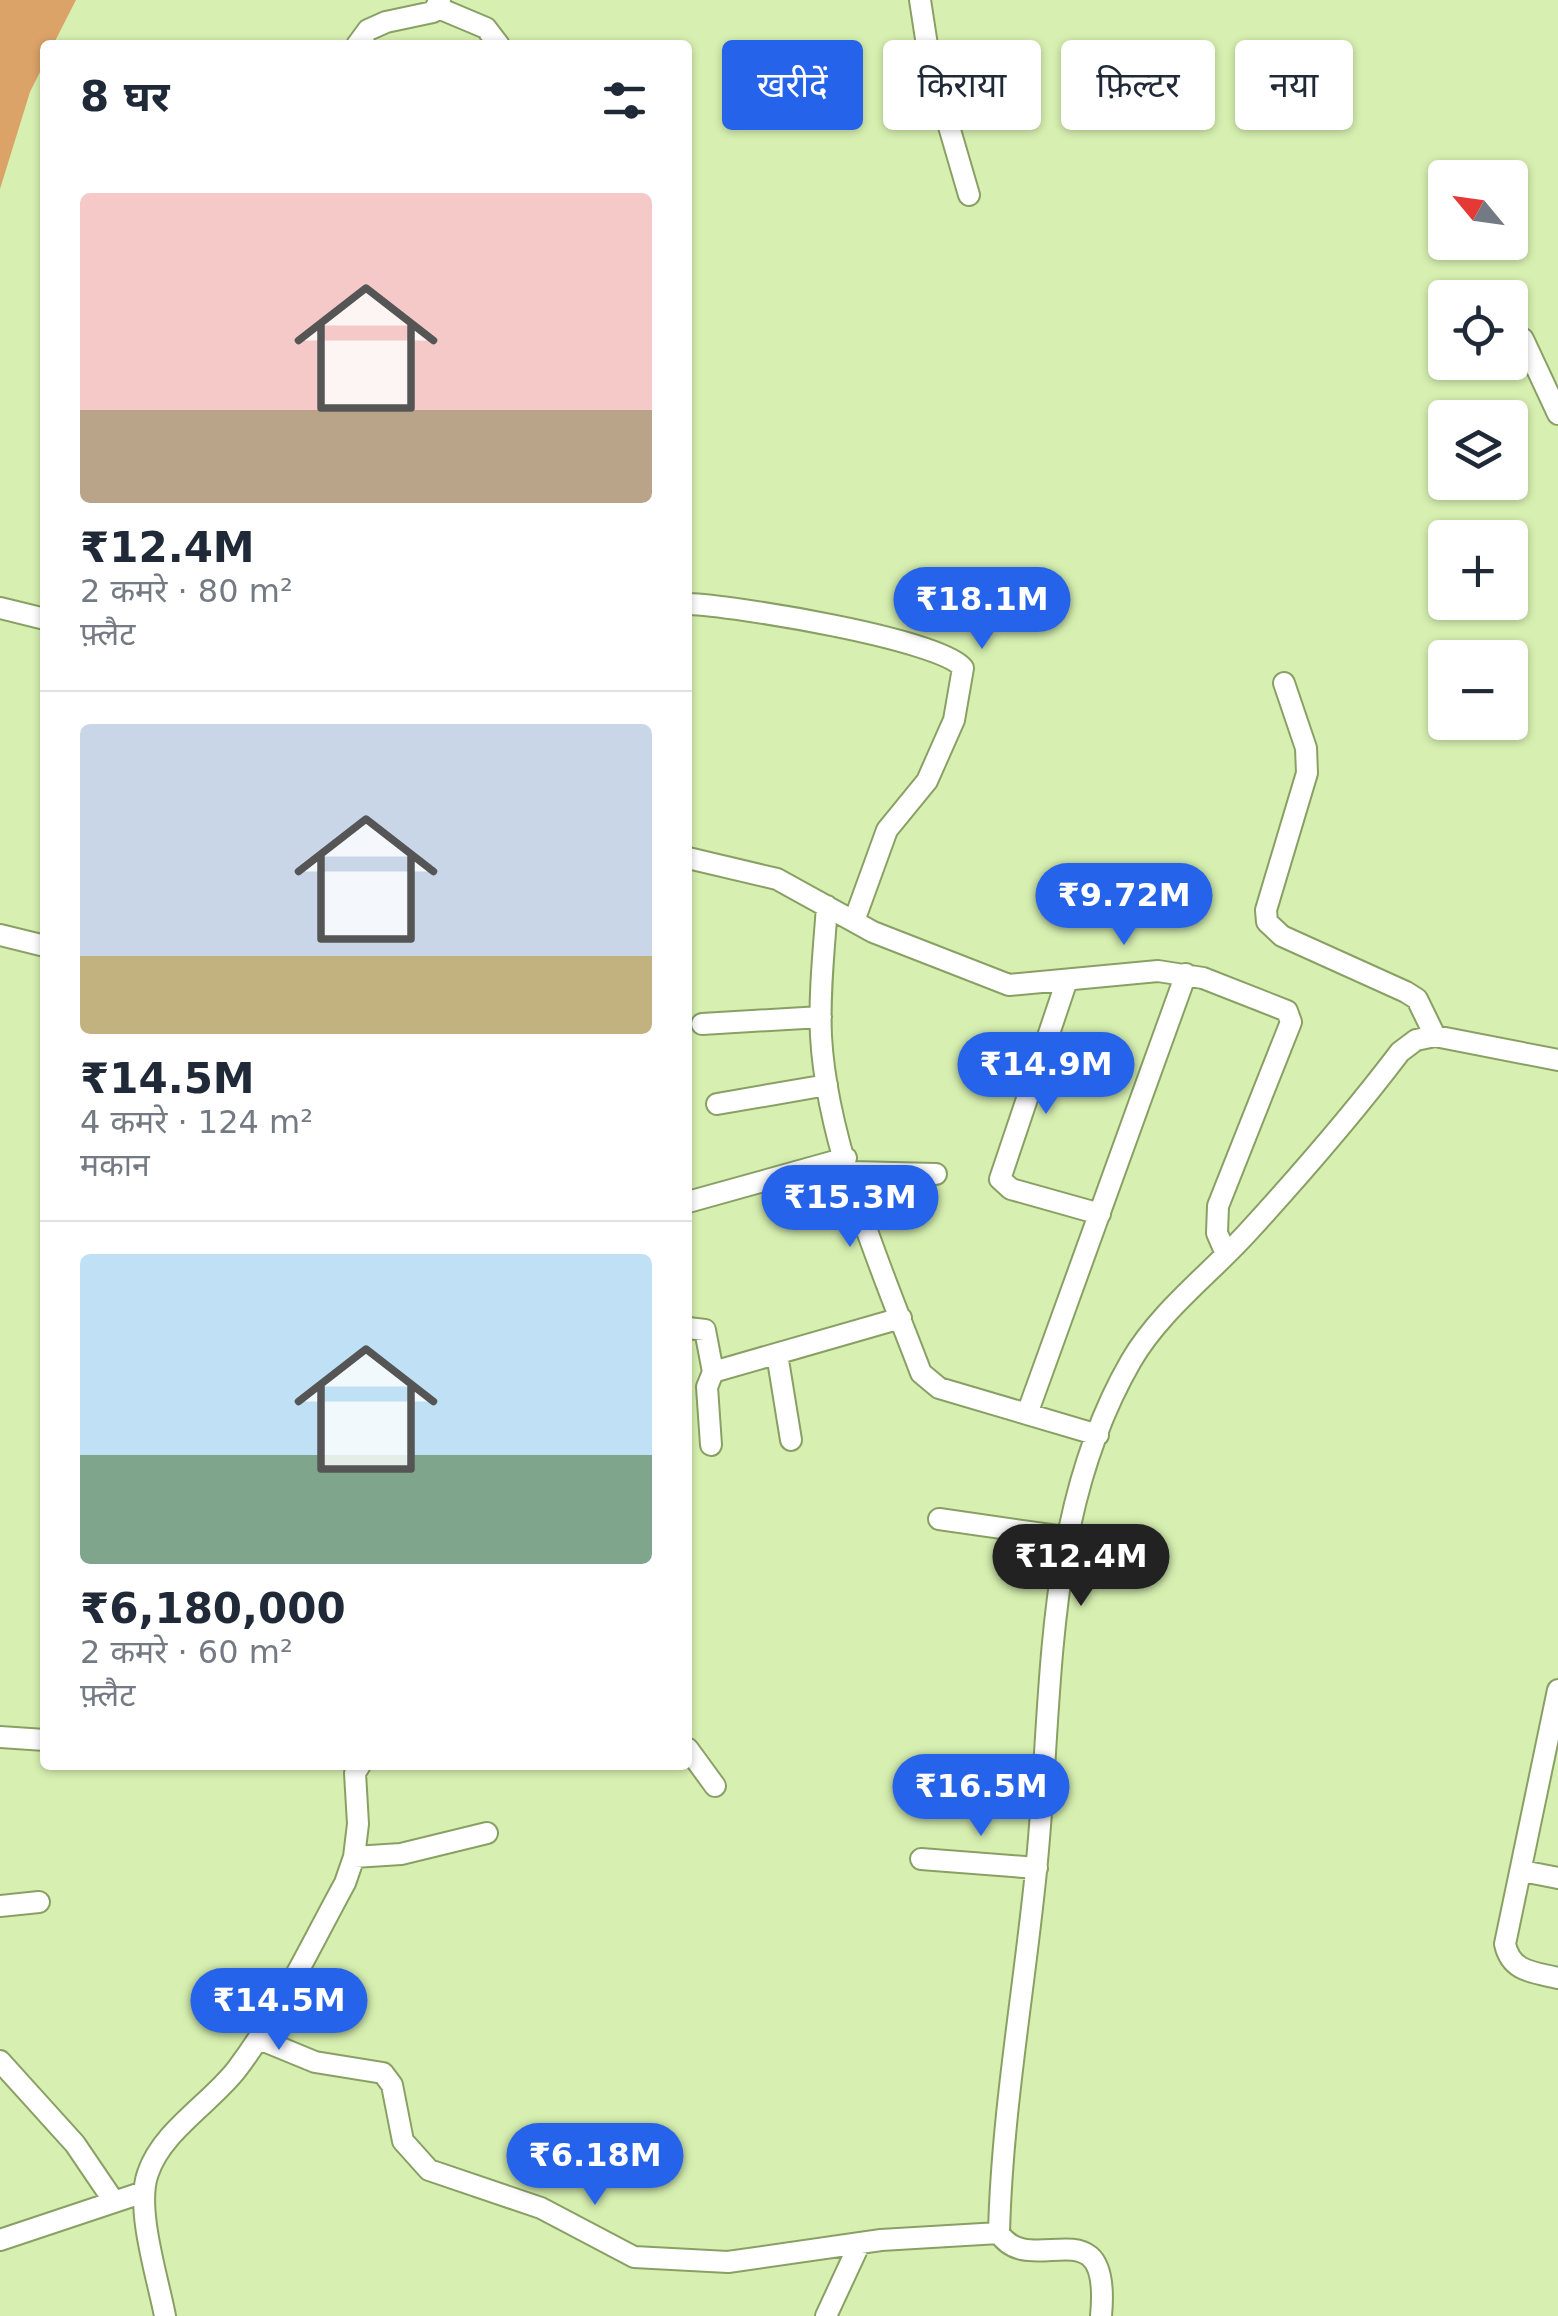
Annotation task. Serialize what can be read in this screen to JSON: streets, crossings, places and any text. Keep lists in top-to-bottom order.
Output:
{
  "north": "top left",
  "page": {
    "chip": [
      "खरीदें",
      "किराया",
      "फ़िल्टर",
      "नया"
    ],
    "heading": "8 घर",
    "map_buttons": ["+", "−"],
    "list": [
      {
        "name": "₹12.4M",
        "note": "2 कमरे · 80 m² · फ़्लैट"
      },
      {
        "name": "₹14.5M",
        "note": "4 कमरे · 124 m² · मकान"
      },
      {
        "name": "₹6,180,000",
        "note": "2 कमरे · 60 m² · फ़्लैट"
      }
    ],
    "price": [
      "₹18.1M",
      "₹9.72M",
      "₹14.9M",
      "₹15.3M",
      "₹12.4M",
      "₹16.5M",
      "₹14.5M",
      "₹6.18M"
    ]
  }
}
